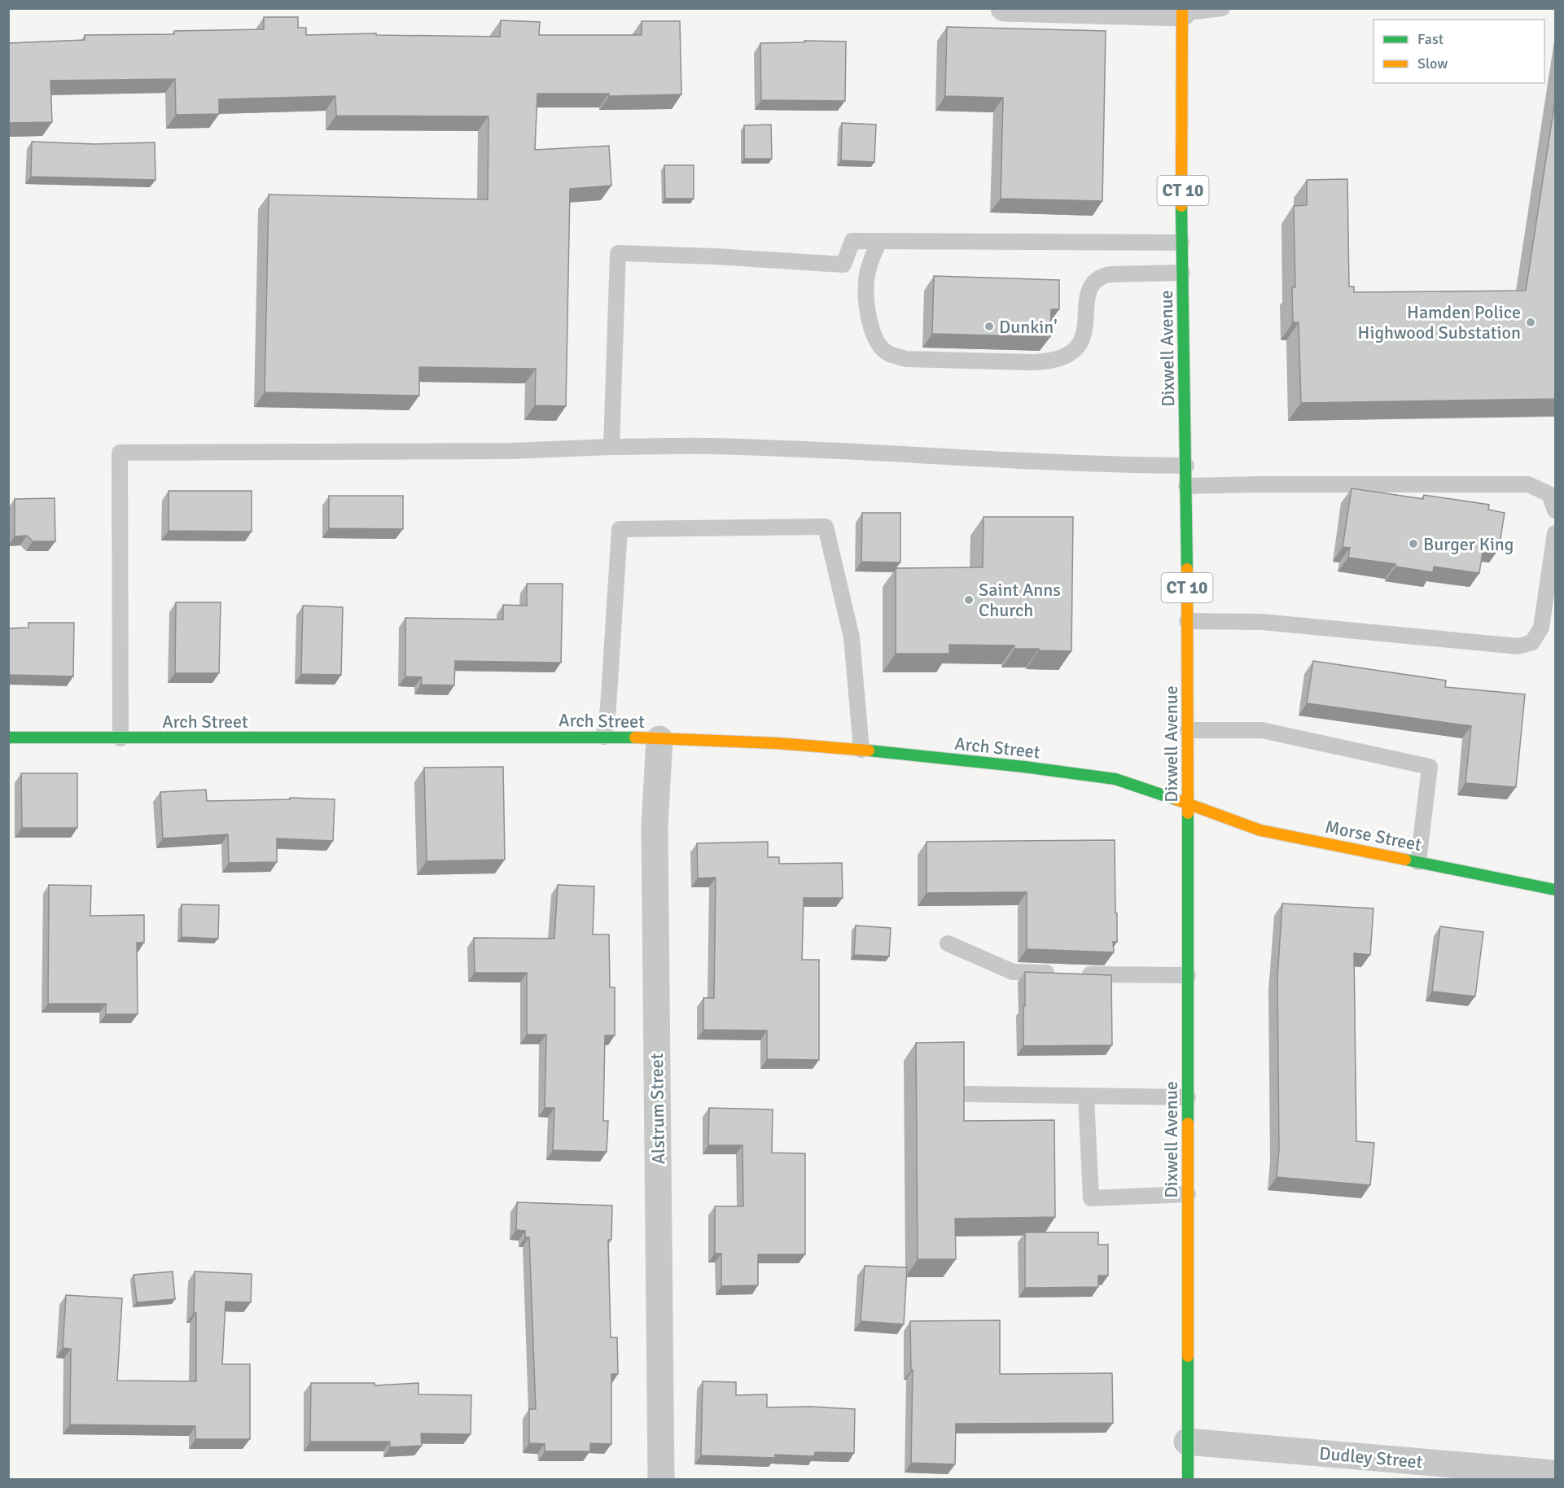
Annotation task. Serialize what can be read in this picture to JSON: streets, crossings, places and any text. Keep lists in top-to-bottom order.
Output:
{
  "streets": {
    "main road": [
      "CT 10",
      "Dixwell Avenue",
      "Arch Street",
      "Morse Street"
    ],
    "street": ["Alstrum Street", "Dudley Street"]
  },
  "crossings": [
    ["Dixwell Avenue", "Arch Street"],
    ["Dixwell Avenue", "Morse Street"],
    ["Dixwell Avenue", "Dudley Street"],
    ["Arch Street", "Morse Street"],
    ["Arch Street", "Alstrum Street"]
  ],
  "places": [
    "Hamden Police Highwood Substation",
    "Dunkin'",
    "Burger King",
    "Saint Anns Church"
  ],
  "legend": ["Fast", "Slow"]
}
